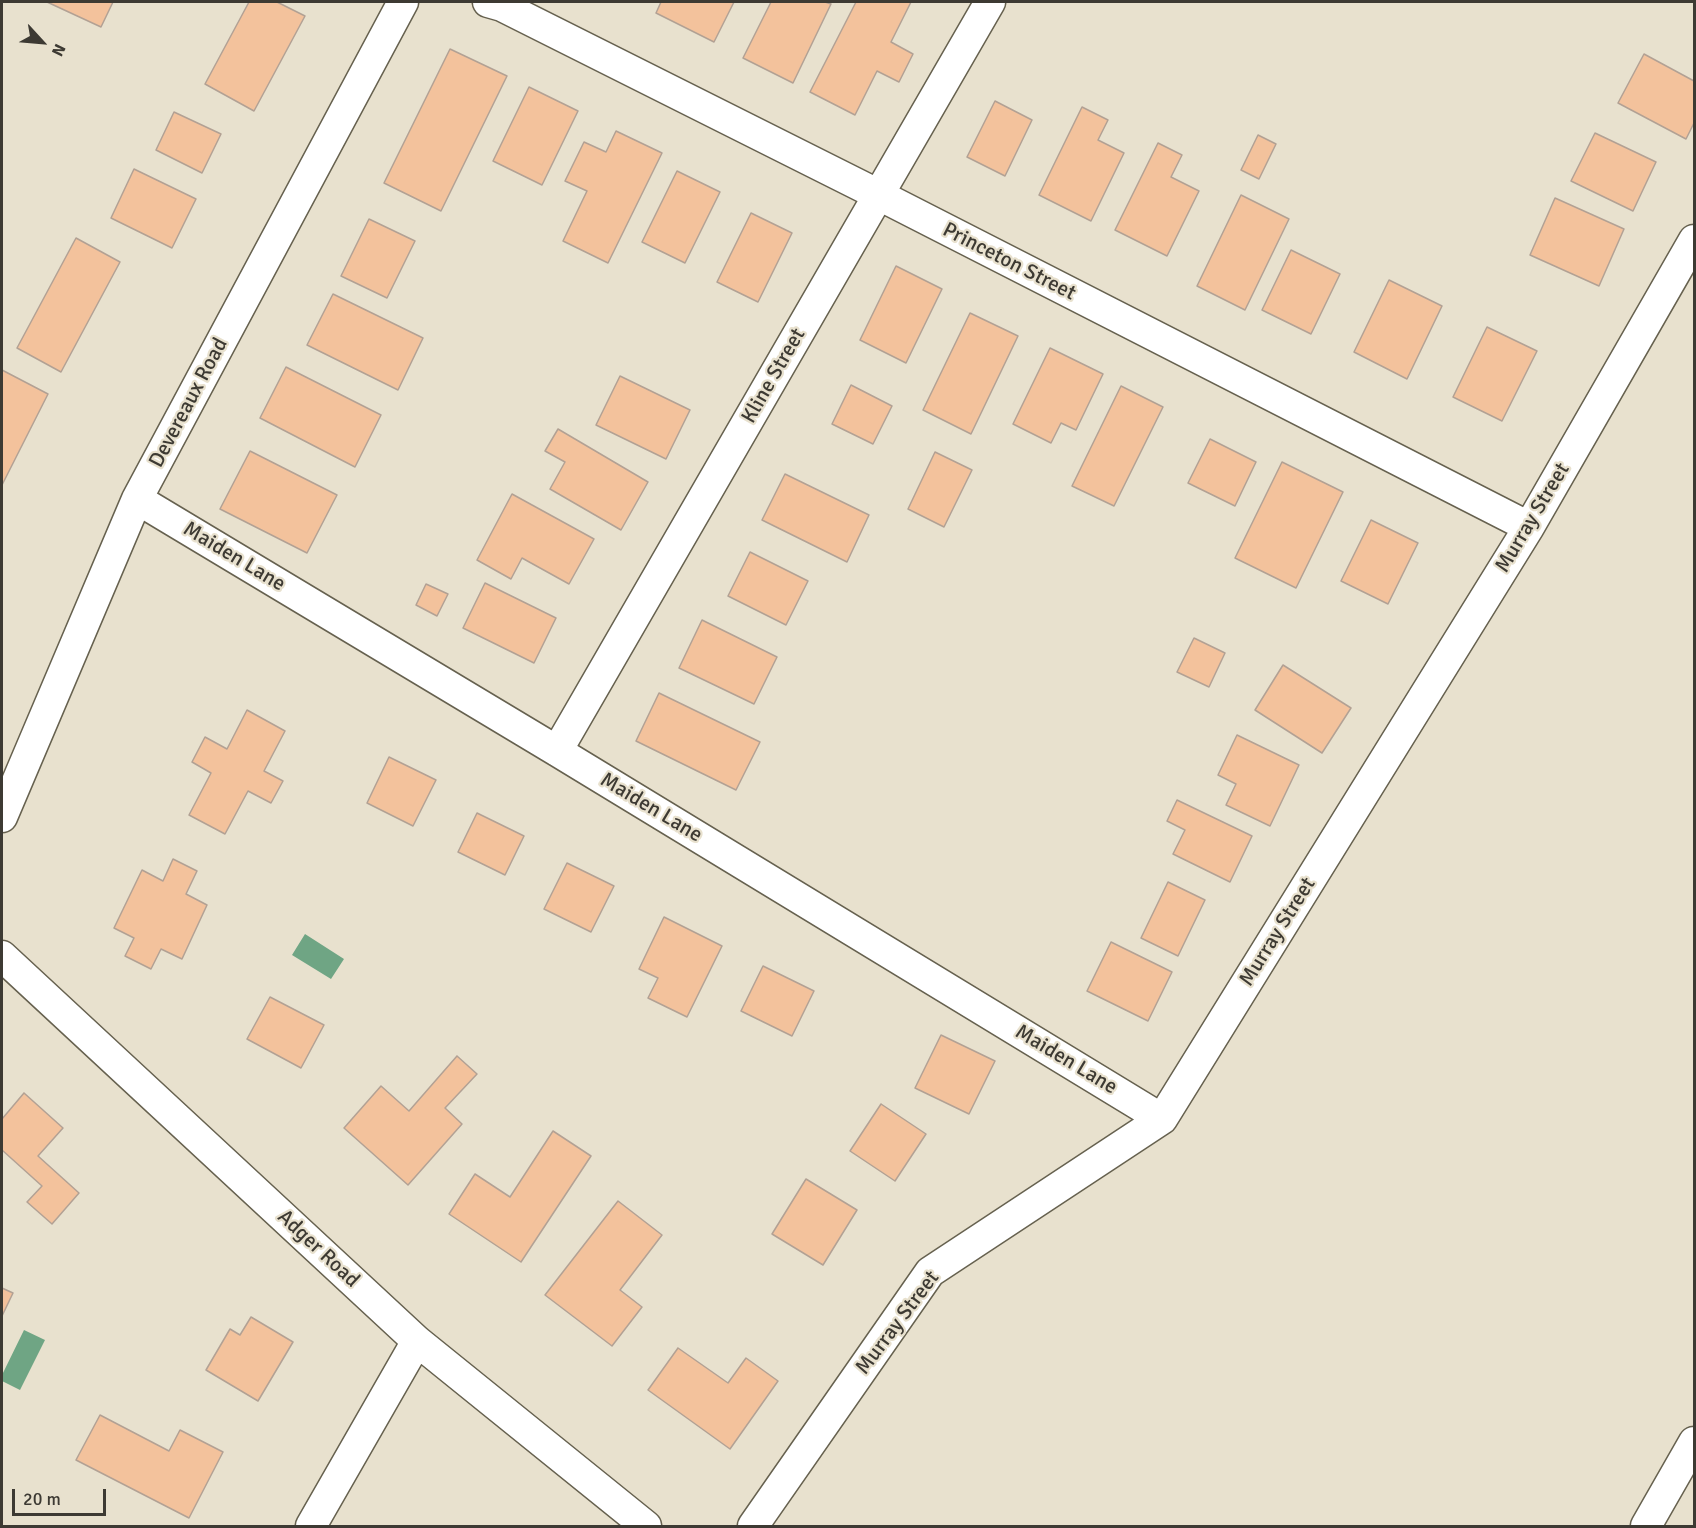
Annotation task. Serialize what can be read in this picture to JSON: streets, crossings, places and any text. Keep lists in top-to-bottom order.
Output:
{
  "streets": {
    "street": [
      "Princeton Street",
      "Kline Street",
      "Devereaux Road",
      "Murray Street",
      "Maiden Lane",
      "Adger Road"
    ]
  },
  "crossings": [
    ["Princeton Street", "Kline Street"],
    ["Princeton Street", "Murray Street"],
    ["Kline Street", "Maiden Lane"],
    ["Devereaux Road", "Maiden Lane"],
    ["Murray Street", "Maiden Lane"]
  ],
  "scale_bar": "20 m",
  "north": "bottom right"
}
